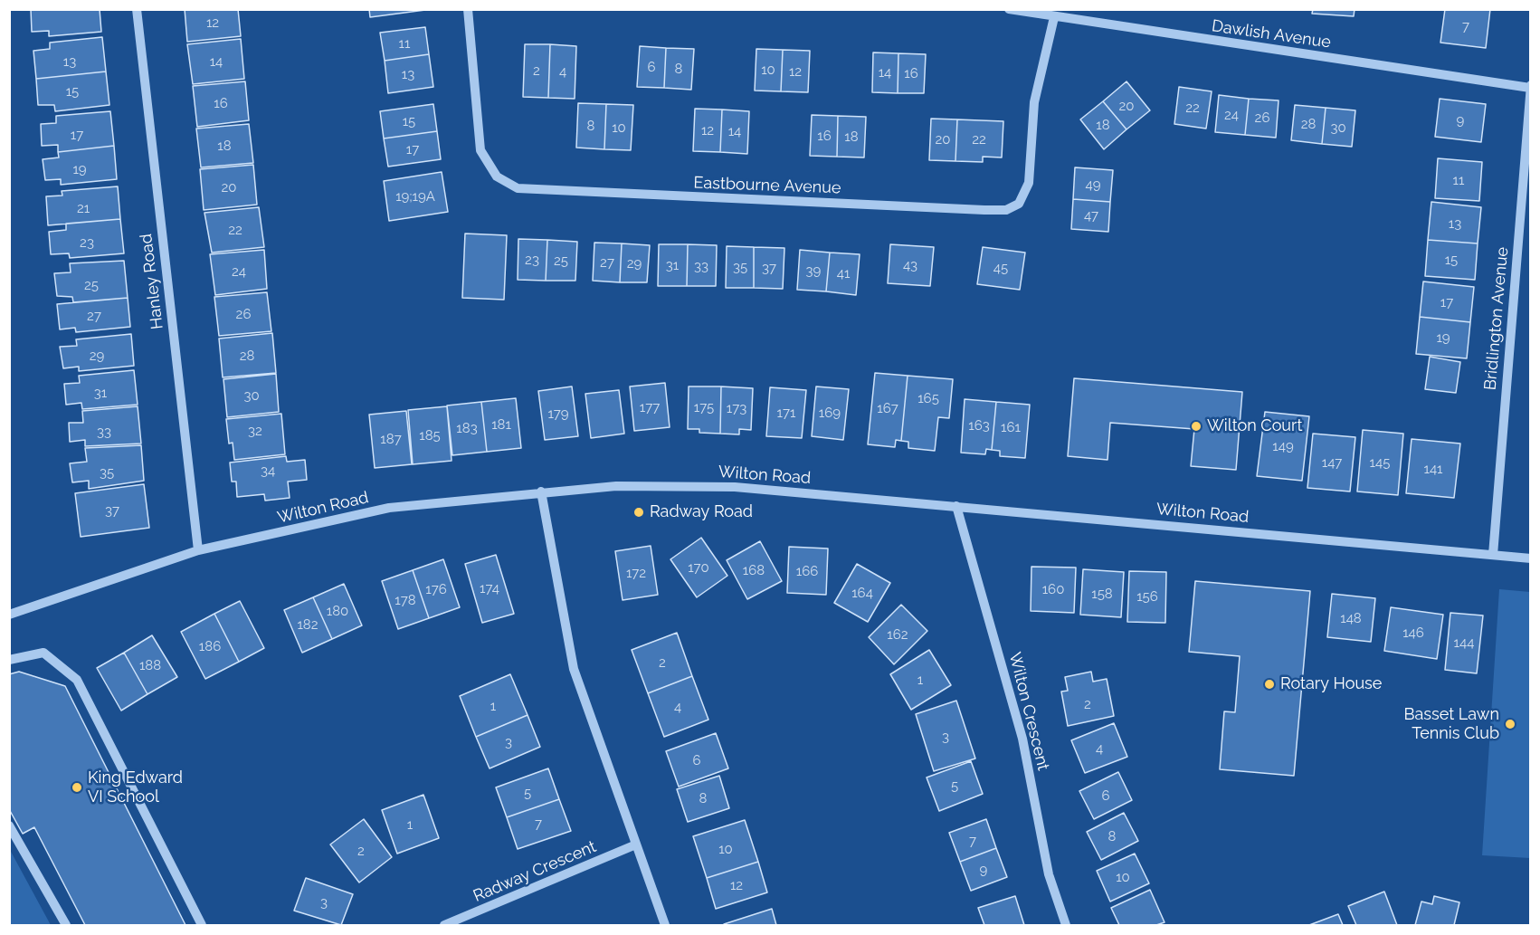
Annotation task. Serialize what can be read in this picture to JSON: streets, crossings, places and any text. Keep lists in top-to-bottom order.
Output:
{
  "streets": {
    "street": [
      "Dawlish Avenue",
      "Eastbourne Avenue",
      "Hanley Road",
      "Bridlington Avenue",
      "Wilton Road",
      "Wilton Crescent",
      "Radway Crescent"
    ]
  },
  "crossings": [
    ["Dawlish Avenue", "Eastbourne Avenue"],
    ["Dawlish Avenue", "Bridlington Avenue"],
    ["Hanley Road", "Wilton Road"],
    ["Bridlington Avenue", "Wilton Road"],
    ["Wilton Road", "Wilton Crescent"]
  ],
  "places": [
    "Wilton Court",
    "Radway Road",
    "Rotary House",
    "Basset Lawn Tennis Club",
    "King Edward VI School"
  ],
  "house_numbers": [
    "12",
    "7",
    "11",
    "13",
    "14",
    "6",
    "8",
    "10",
    "2",
    "4",
    "12",
    "14",
    "16",
    "13",
    "15",
    "16",
    "20",
    "22",
    "24",
    "26",
    "9",
    "15",
    "28",
    "18",
    "8",
    "10",
    "30",
    "12",
    "14",
    "17",
    "16",
    "18",
    "20",
    "22",
    "18",
    "17",
    "19",
    "11",
    "49",
    "20",
    "19;19A",
    "21",
    "47",
    "13",
    "22",
    "23",
    "23",
    "15",
    "25",
    "27",
    "29",
    "31",
    "43",
    "33",
    "35",
    "37",
    "45",
    "39",
    "24",
    "41",
    "25",
    "17",
    "26",
    "27",
    "19",
    "29",
    "28",
    "31",
    "30",
    "165",
    "177",
    "175",
    "173",
    "167",
    "171",
    "169",
    "179",
    "181",
    "163",
    "161",
    "183",
    "32",
    "33",
    "185",
    "187",
    "149",
    "147",
    "145",
    "141",
    "34",
    "35",
    "37",
    "170",
    "168",
    "166",
    "172",
    "174",
    "176",
    "160",
    "164",
    "158",
    "156",
    "178",
    "180",
    "148",
    "182",
    "146",
    "162",
    "144",
    "186",
    "2",
    "188",
    "1",
    "2",
    "1",
    "4",
    "3",
    "3",
    "4",
    "6",
    "5",
    "5",
    "6",
    "8",
    "7",
    "1",
    "8",
    "7",
    "10",
    "2",
    "9",
    "10",
    "12",
    "3"
  ]
}
